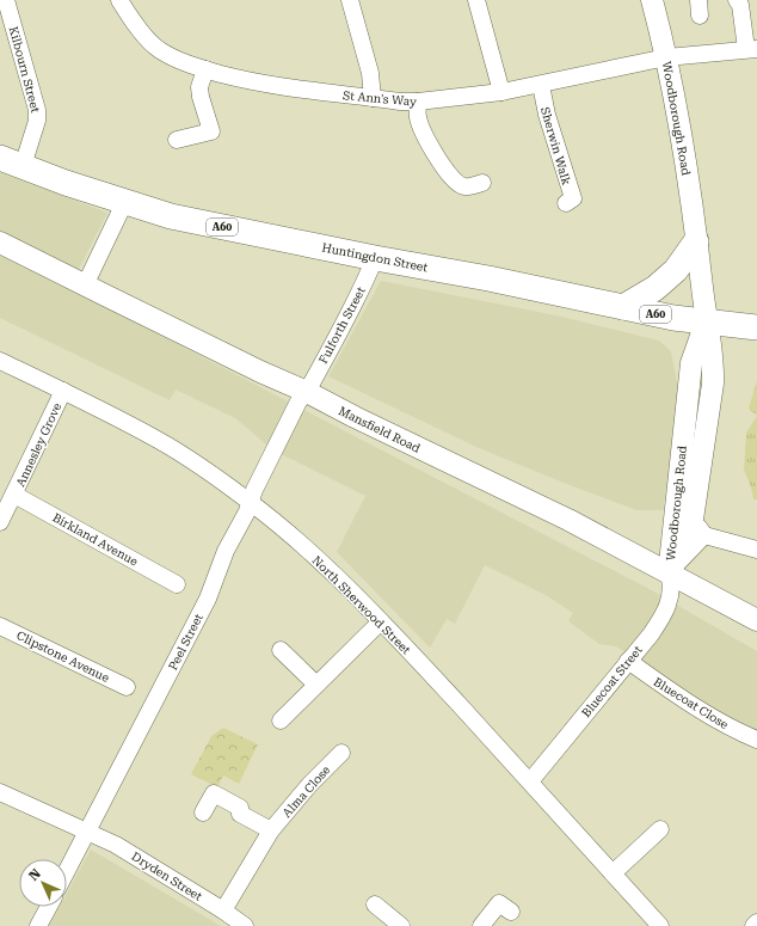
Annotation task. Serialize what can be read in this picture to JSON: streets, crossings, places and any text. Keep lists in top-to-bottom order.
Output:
{
  "streets": {
    "highway": ["A60", "Huntingdon Street"],
    "main road": ["Woodborough Road", "Mansfield Road"],
    "street": [
      "Kilbourn Street",
      "St Ann's Way",
      "Sherwin Walk",
      "Fulforth Street",
      "Annesley Grove",
      "Birkland Avenue",
      "North Sherwood Street",
      "Peel Street",
      "Clipstone Avenue",
      "Bluecoat Street",
      "Bluecoat Close",
      "Alma Close",
      "Dryden Street"
    ]
  },
  "crossings": [
    ["Kilbourn Street", "Huntingdon Street"],
    ["St Ann's Way", "Woodborough Road"],
    ["St Ann's Way", "Sherwin Walk"],
    ["Woodborough Road", "Huntingdon Street"],
    ["Woodborough Road", "Mansfield Road"],
    ["Woodborough Road", "Bluecoat Street"],
    ["Huntingdon Street", "Fulforth Street"],
    ["Fulforth Street", "Mansfield Road"],
    ["Fulforth Street", "Peel Street"],
    ["Mansfield Road", "Peel Street"],
    ["Mansfield Road", "Bluecoat Street"],
    ["Annesley Grove", "Birkland Avenue"],
    ["Annesley Grove", "North Sherwood Street"],
    ["North Sherwood Street", "Peel Street"],
    ["North Sherwood Street", "Bluecoat Street"],
    ["Peel Street", "Dryden Street"],
    ["Bluecoat Street", "Bluecoat Close"],
    ["Alma Close", "Dryden Street"]
  ],
  "north": "top left"
}
